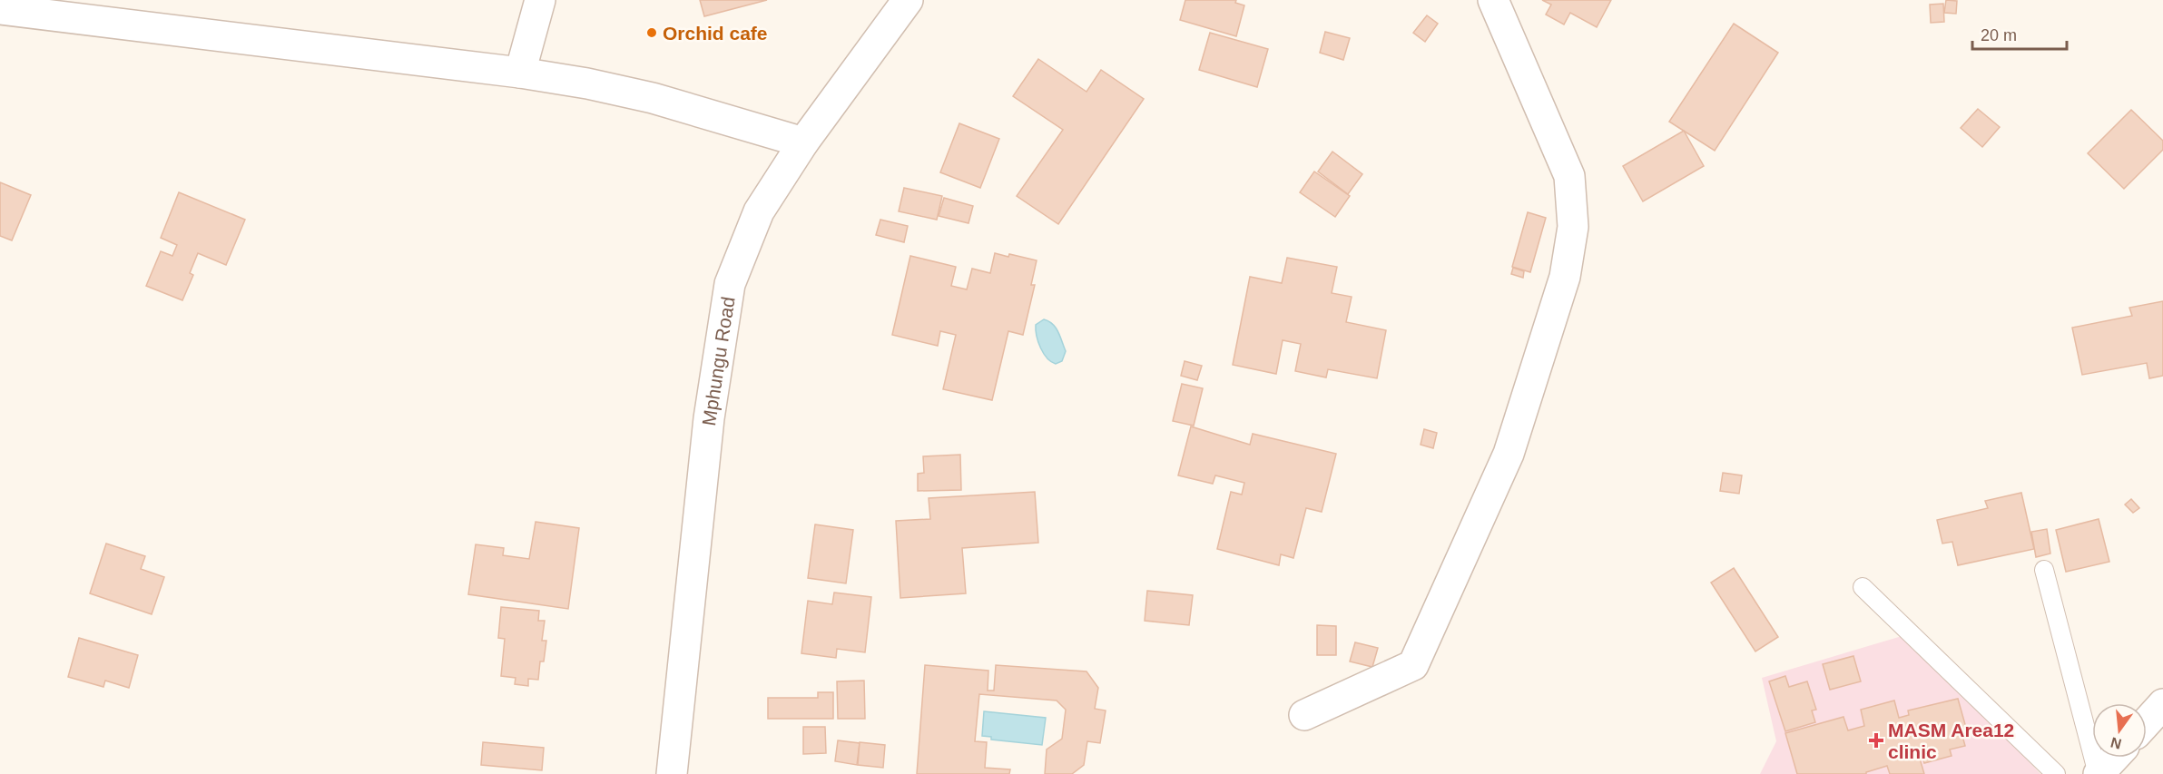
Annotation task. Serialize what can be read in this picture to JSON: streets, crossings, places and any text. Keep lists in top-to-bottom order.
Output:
{
  "streets": {
    "street": ["Mphungu Road"]
  },
  "places": {
    "other": ["Orchid cafe"],
    "health": ["MASM Area12 clinic"]
  },
  "scale_bar": "20 m",
  "north": "bottom"
}
